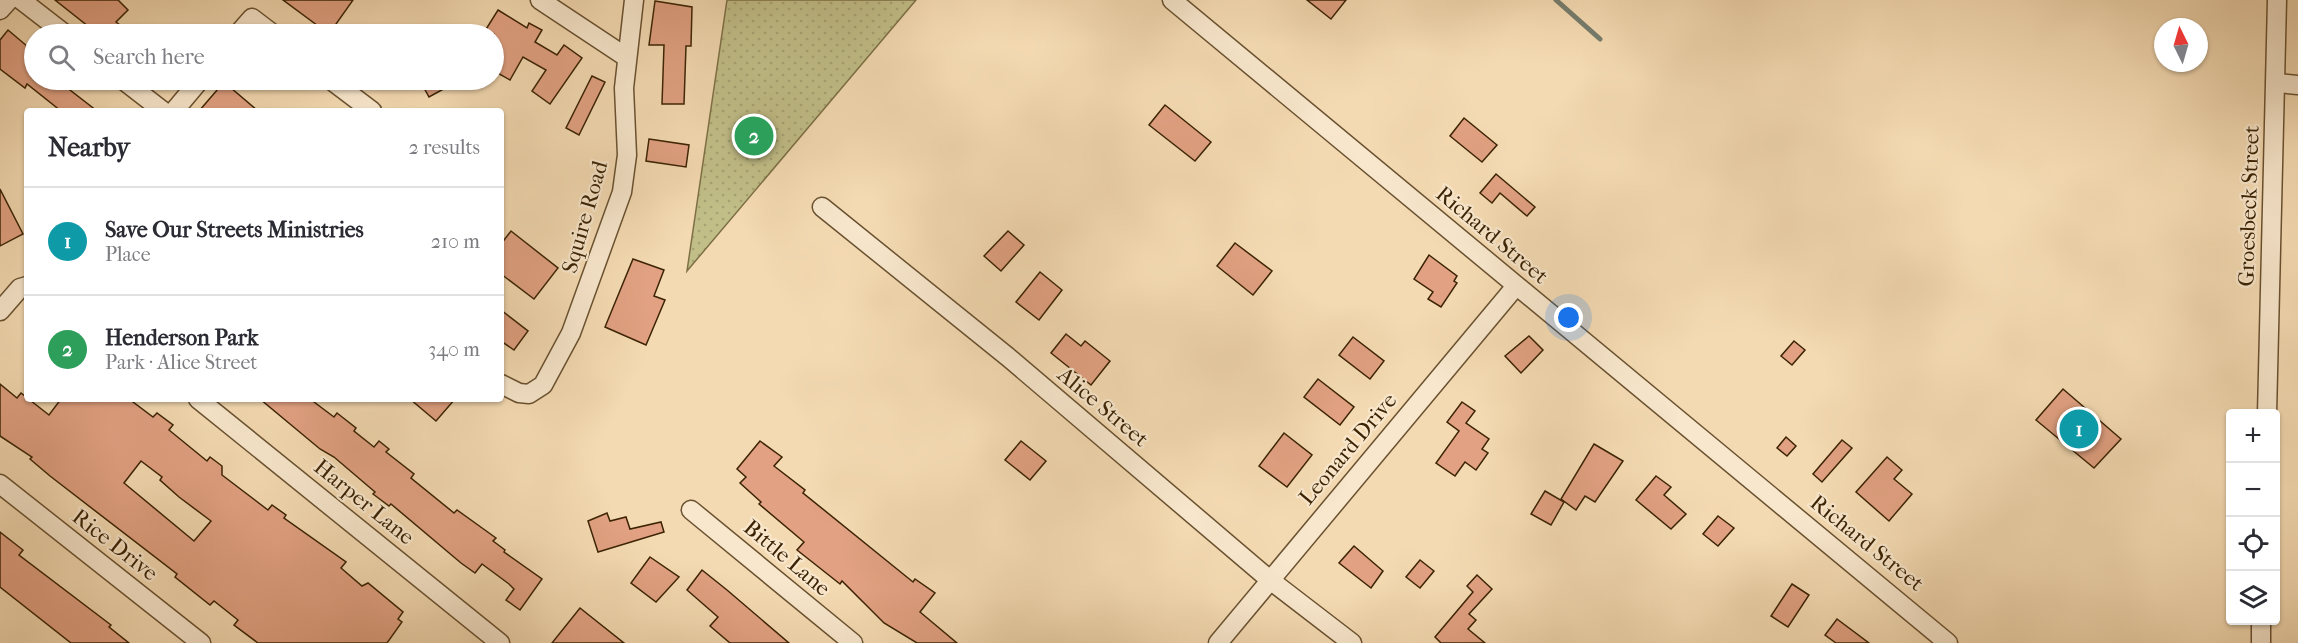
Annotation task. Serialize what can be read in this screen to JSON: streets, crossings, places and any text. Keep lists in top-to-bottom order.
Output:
{
  "streets": {
    "street": [
      "Groesbeck Street",
      "Squire Road",
      "Richard Street",
      "Alice Street",
      "Leonard Drive",
      "Harper Lane",
      "Rice Drive",
      "Bittle Lane"
    ]
  },
  "crossings": [
    ["Richard Street", "Leonard Drive"],
    ["Alice Street", "Leonard Drive"]
  ],
  "north": "top",
  "page": {
    "search": "Search here",
    "heading": ["Nearby", "2 results"],
    "pins": ["2", "1"],
    "list": [
      {
        "mark": "1",
        "name": "Save Our Streets Ministries",
        "note": "Place",
        "value": "210 m"
      },
      {
        "mark": "2",
        "name": "Henderson Park",
        "note": "Park · Alice Street",
        "value": "340 m"
      }
    ],
    "map_buttons": ["+", "−"]
  }
}
